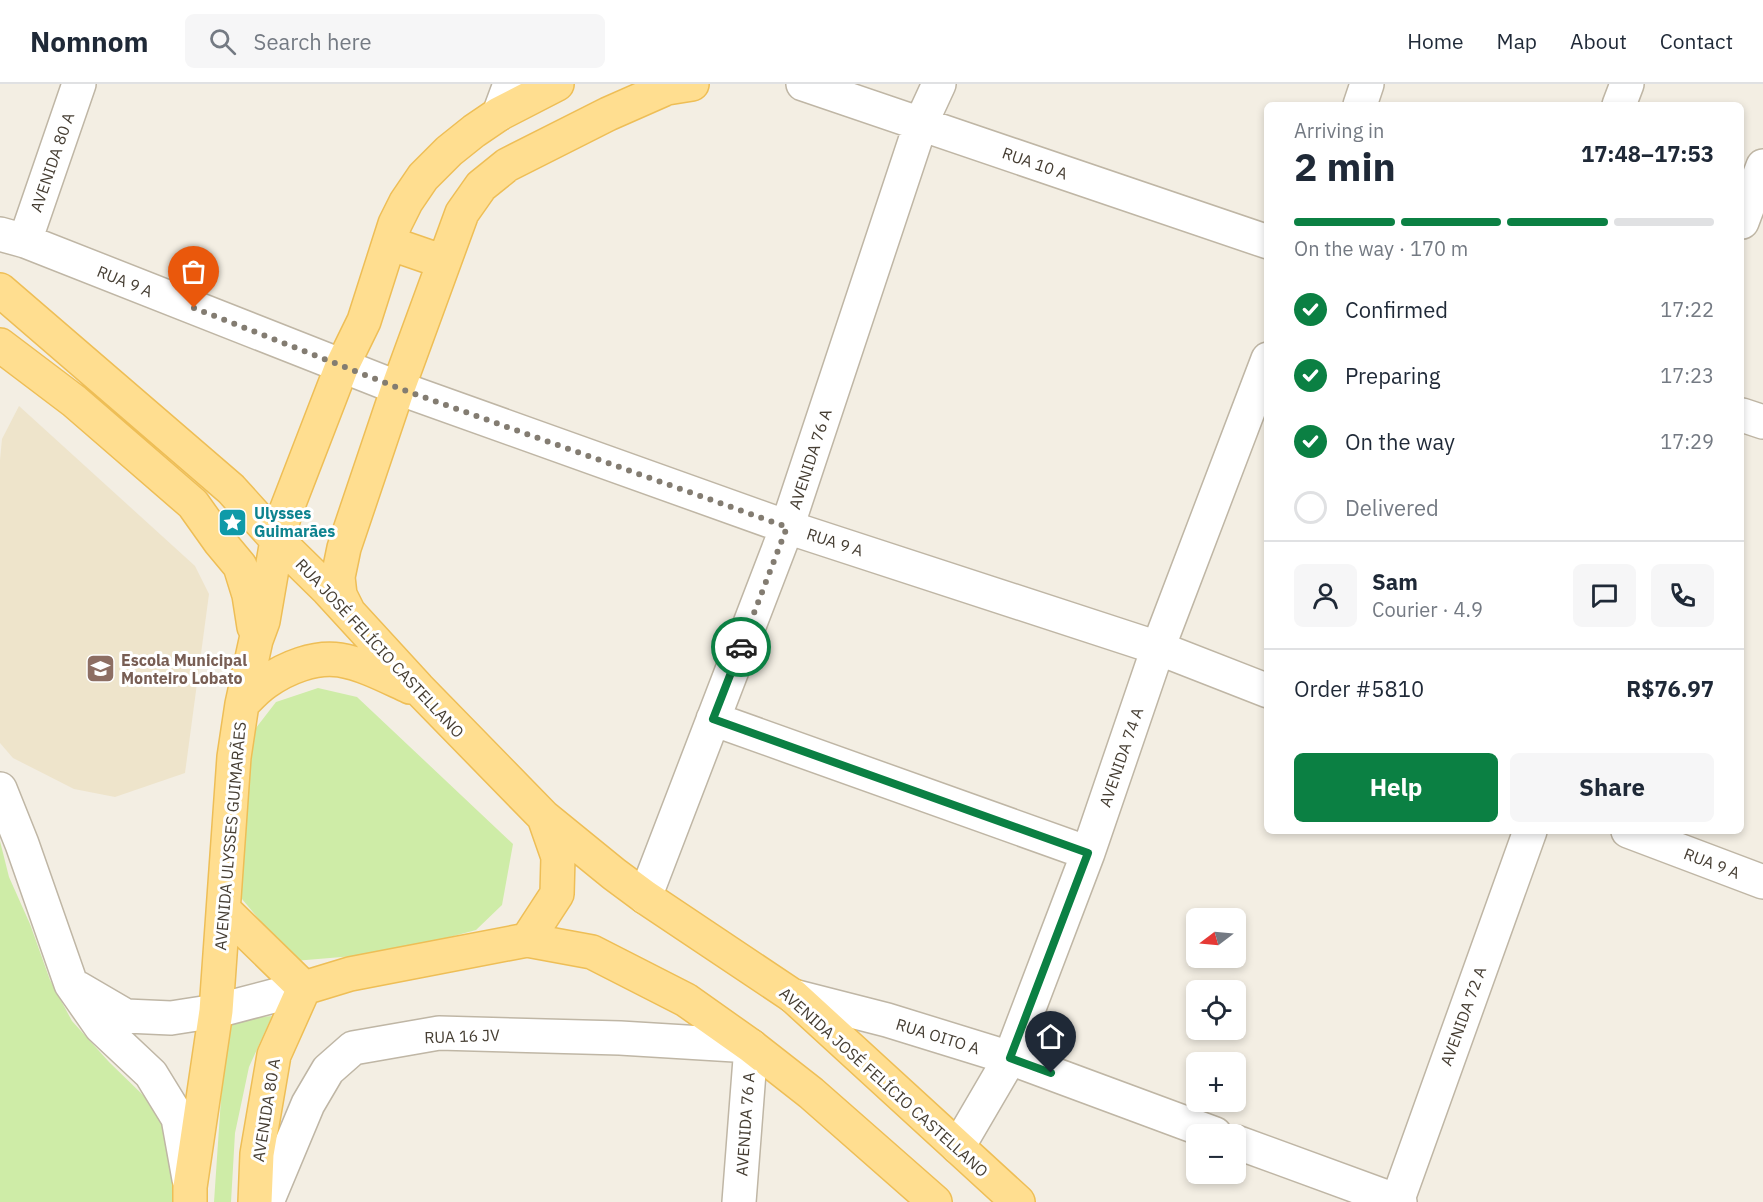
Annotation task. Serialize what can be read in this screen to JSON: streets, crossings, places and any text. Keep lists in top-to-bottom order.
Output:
{
  "streets": {
    "main road": [
      "AVENIDA 80 A",
      "RUA JOSÉ FELÍCIO CASTELLANO",
      "AVENIDA ULYSSES GUIMARÃES",
      "AVENIDA JOSÉ FELÍCIO CASTELLANO"
    ],
    "street": [
      "RUA 10 A",
      "RUA 9 A",
      "AVENIDA 76 A",
      "AVENIDA 74 A",
      "AVENIDA 72 A",
      "RUA 16 JV",
      "RUA OITO A"
    ]
  },
  "crossings": [
    ["AVENIDA 80 A", "RUA 9 A"],
    ["RUA 10 A", "AVENIDA 76 A"],
    ["RUA 9 A", "AVENIDA 76 A"],
    ["RUA 9 A", "AVENIDA 74 A"],
    ["RUA 9 A", "AVENIDA ULYSSES GUIMARÃES"],
    ["AVENIDA 76 A", "RUA 16 JV"],
    ["AVENIDA 76 A", "AVENIDA JOSÉ FELÍCIO CASTELLANO"],
    ["RUA JOSÉ FELÍCIO CASTELLANO", "AVENIDA ULYSSES GUIMARÃES"],
    ["RUA JOSÉ FELÍCIO CASTELLANO", "AVENIDA JOSÉ FELÍCIO CASTELLANO"],
    ["AVENIDA 74 A", "RUA OITO A"],
    ["AVENIDA 74 A", "AVENIDA JOSÉ FELÍCIO CASTELLANO"],
    ["RUA OITO A", "AVENIDA JOSÉ FELÍCIO CASTELLANO"]
  ],
  "places": {
    "place": ["Ulysses Guimarães"],
    "school or university": ["Escola Municipal Monteiro Lobato"]
  },
  "north": "left",
  "page": {
    "header": "Nomnom",
    "search": "Search here",
    "nav": [
      "Home",
      "Map",
      "About",
      "Contact"
    ],
    "heading": ["2 min", "Arriving in", "17:48–17:53"],
    "panel": [
      "Sam",
      "Courier · 4.9",
      "Order #5810",
      "R$76.97"
    ],
    "bar": "On the way · 170 m",
    "list": [
      ["Confirmed", "17:22"],
      ["Preparing", "17:23"],
      ["On the way", "17:29"],
      "Delivered"
    ],
    "buttons": ["Help", "Share"],
    "map_buttons": ["+", "−"]
  }
}
